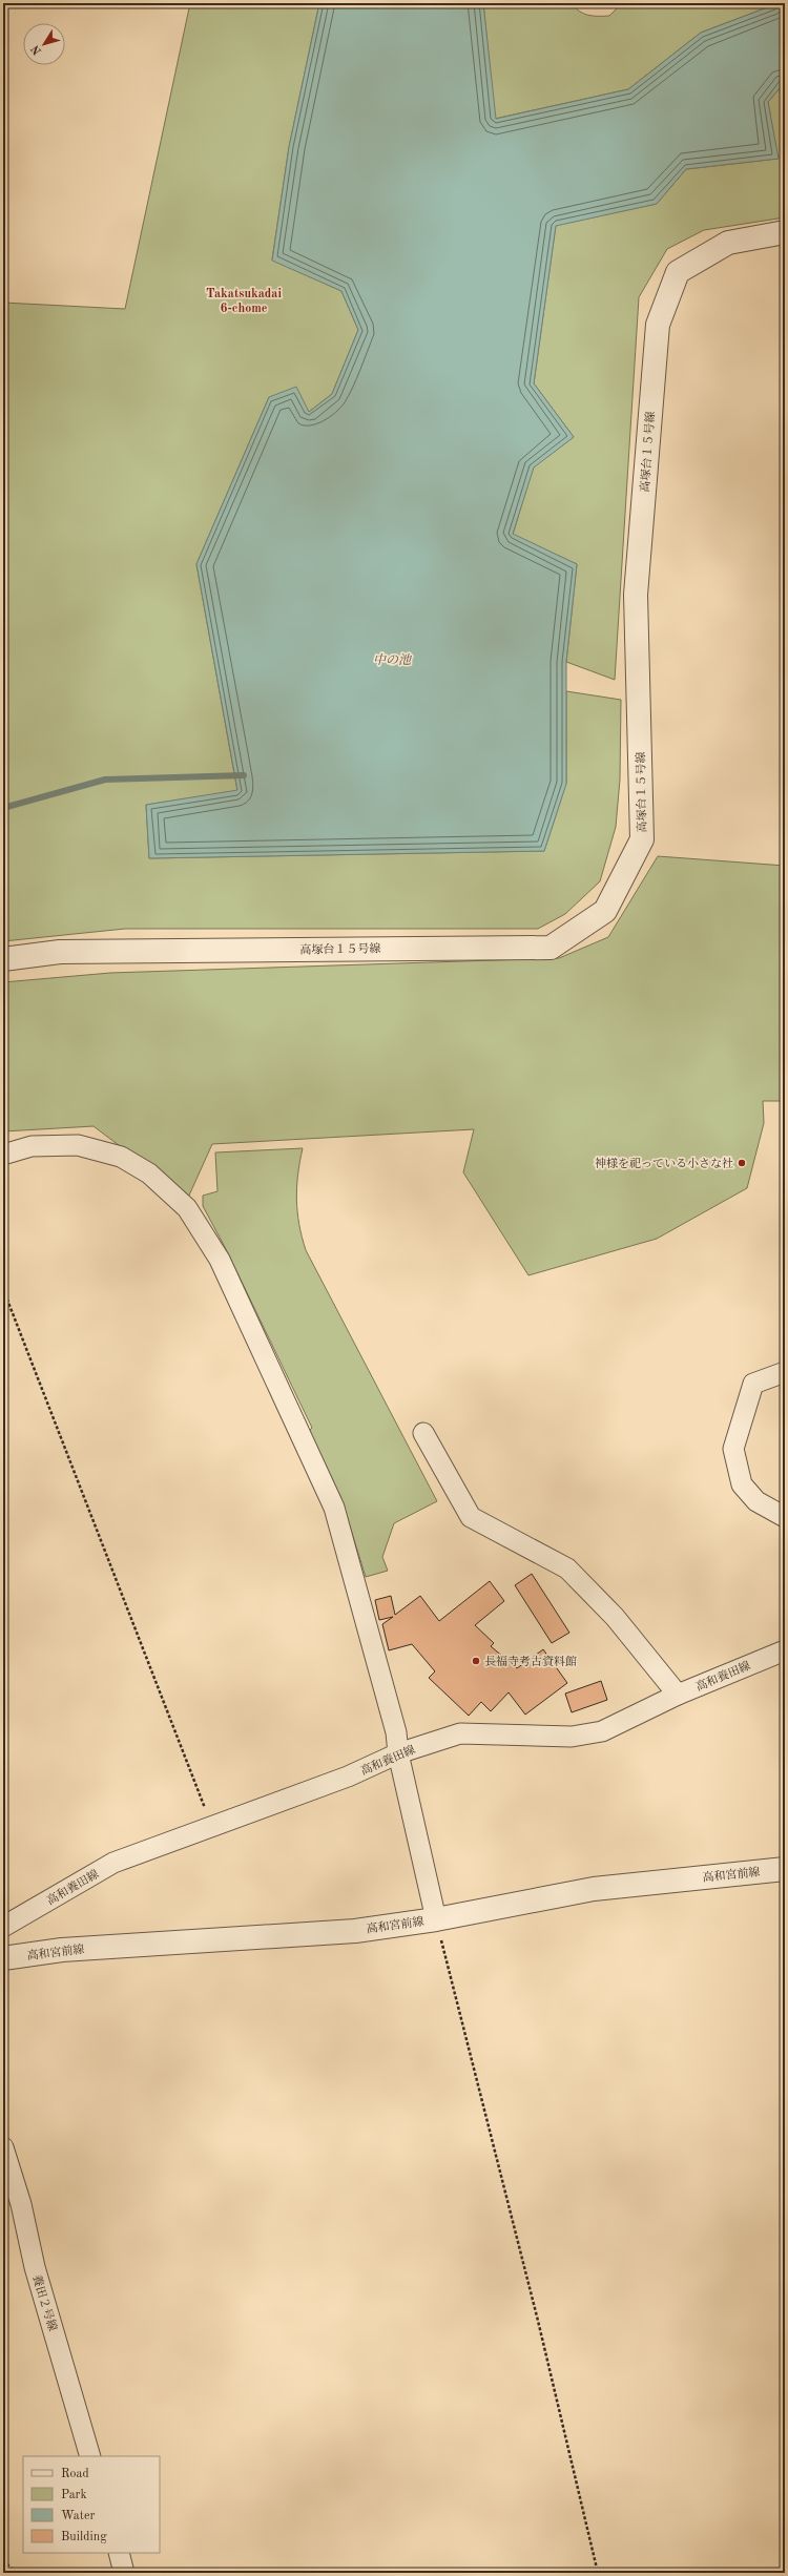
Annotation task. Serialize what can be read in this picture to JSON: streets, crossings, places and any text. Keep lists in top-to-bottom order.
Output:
{
  "streets": {
    "street": [
      "高塚台１５号線",
      "高和養田線",
      "高和宮前線",
      "養田２号線"
    ]
  },
  "districts": ["Takatsukadai 6-chome"],
  "water": ["中の池"],
  "places": ["神様を祀っている小さな社", "長福寺考古資料館"],
  "legend": [
    "Road",
    "Park",
    "Water",
    "Building"
  ],
  "north": "bottom left"
}
